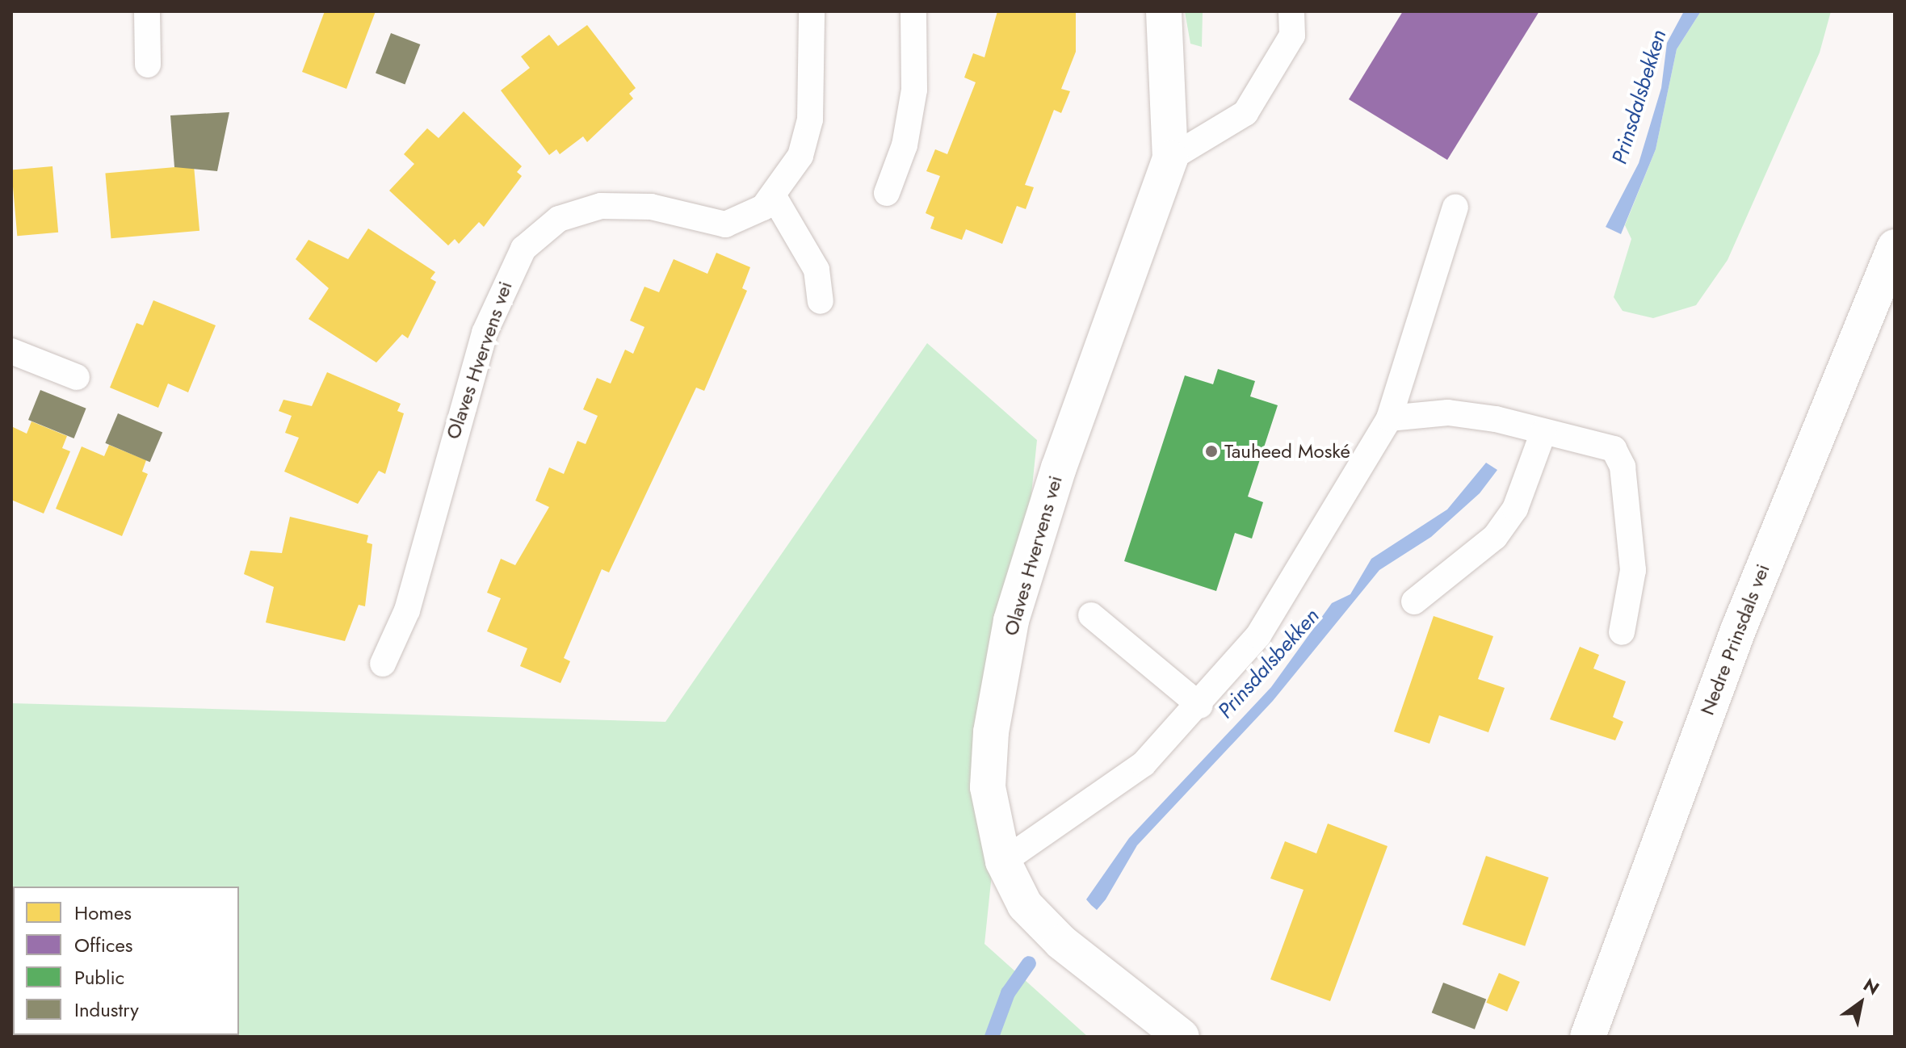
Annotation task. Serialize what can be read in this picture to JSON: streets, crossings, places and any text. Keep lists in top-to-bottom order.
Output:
{
  "streets": {
    "street": ["Olaves Hvervens vei", "Nedre Prinsdals vei"]
  },
  "water": ["Prinsdalsbekken"],
  "places": ["Tauheed Moské"],
  "legend": [
    "Homes",
    "Offices",
    "Public",
    "Industry"
  ],
  "north": "top right"
}
